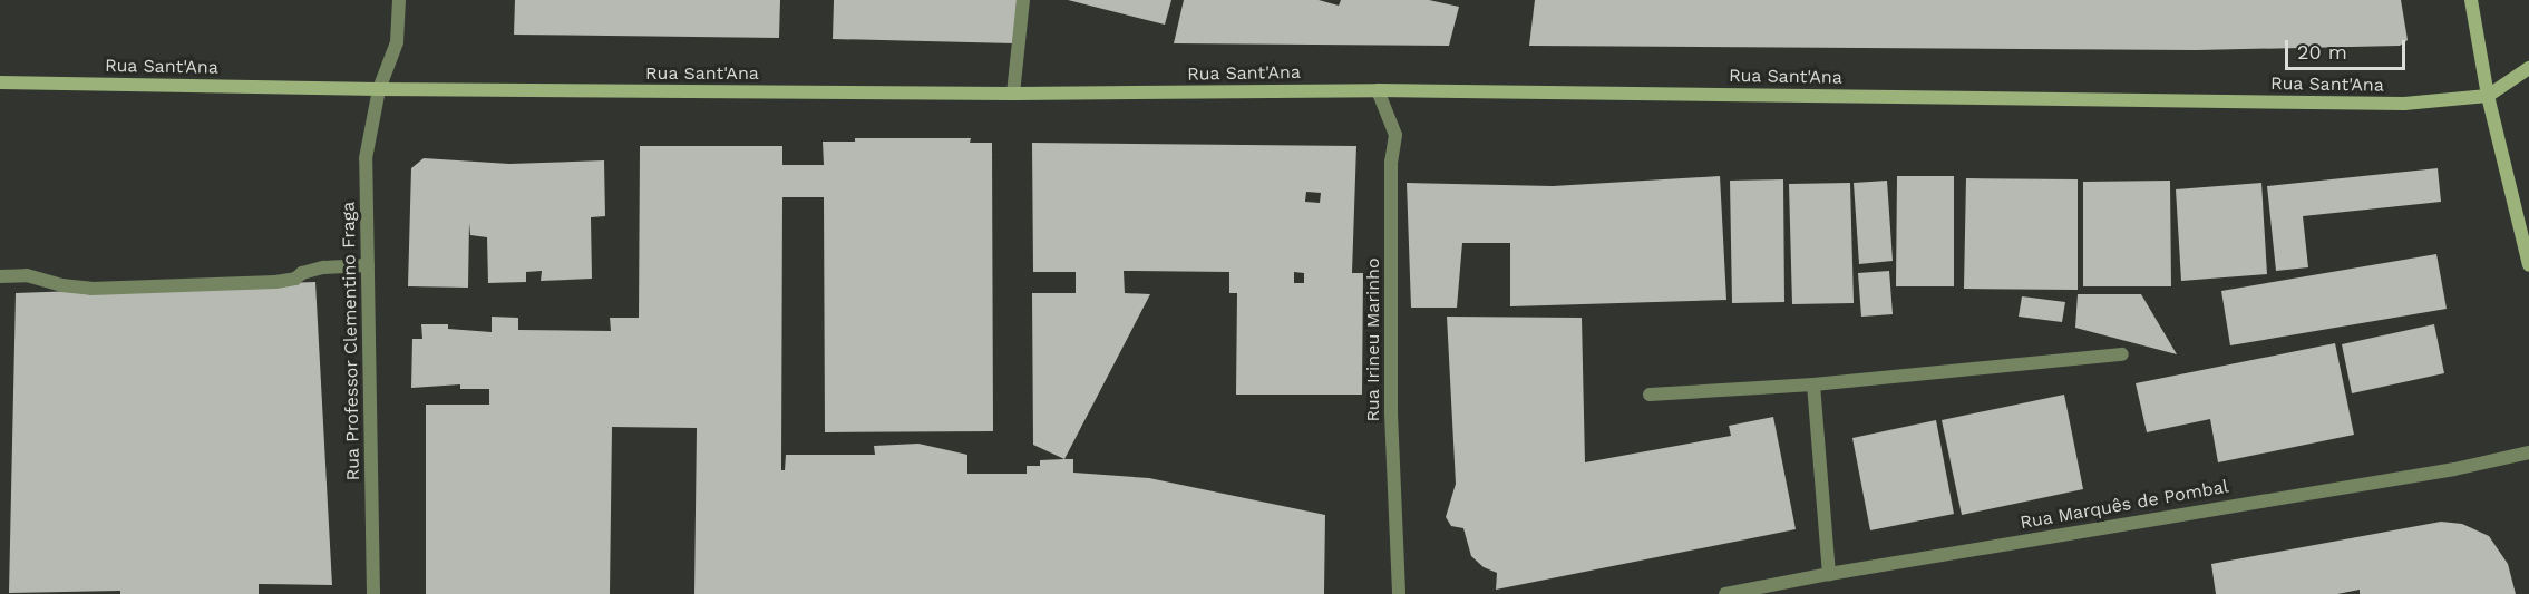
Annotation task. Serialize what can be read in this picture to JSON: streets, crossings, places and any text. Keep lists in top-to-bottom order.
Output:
{
  "streets": {
    "main road": ["Rua Sant'Ana"],
    "street": ["Rua Irineu Marinho", "Rua Professor Clementino Fraga", "Rua Marquês de Pombal"]
  },
  "crossings": [
    ["Rua Sant'Ana", "Rua Irineu Marinho"],
    ["Rua Sant'Ana", "Rua Professor Clementino Fraga"]
  ],
  "scale_bar": "20 m"
}
